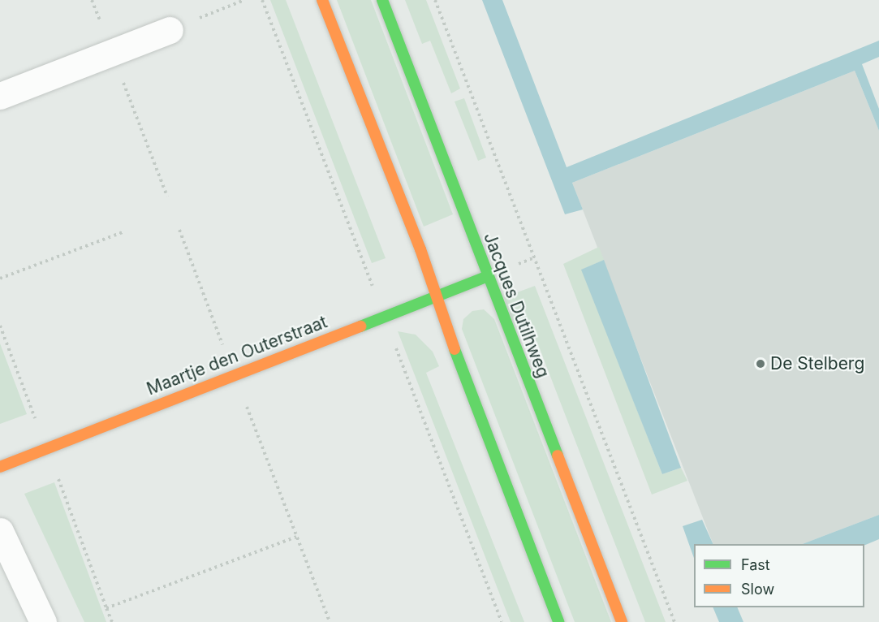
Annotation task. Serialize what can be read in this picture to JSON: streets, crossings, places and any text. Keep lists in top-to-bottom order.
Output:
{
  "streets": {
    "main road": ["Jacques Dutilhweg", "Maartje den Outerstraat"]
  },
  "crossings": [
    ["Jacques Dutilhweg", "Maartje den Outerstraat"]
  ],
  "places": ["De Stelberg"],
  "legend": ["Fast", "Slow"]
}
